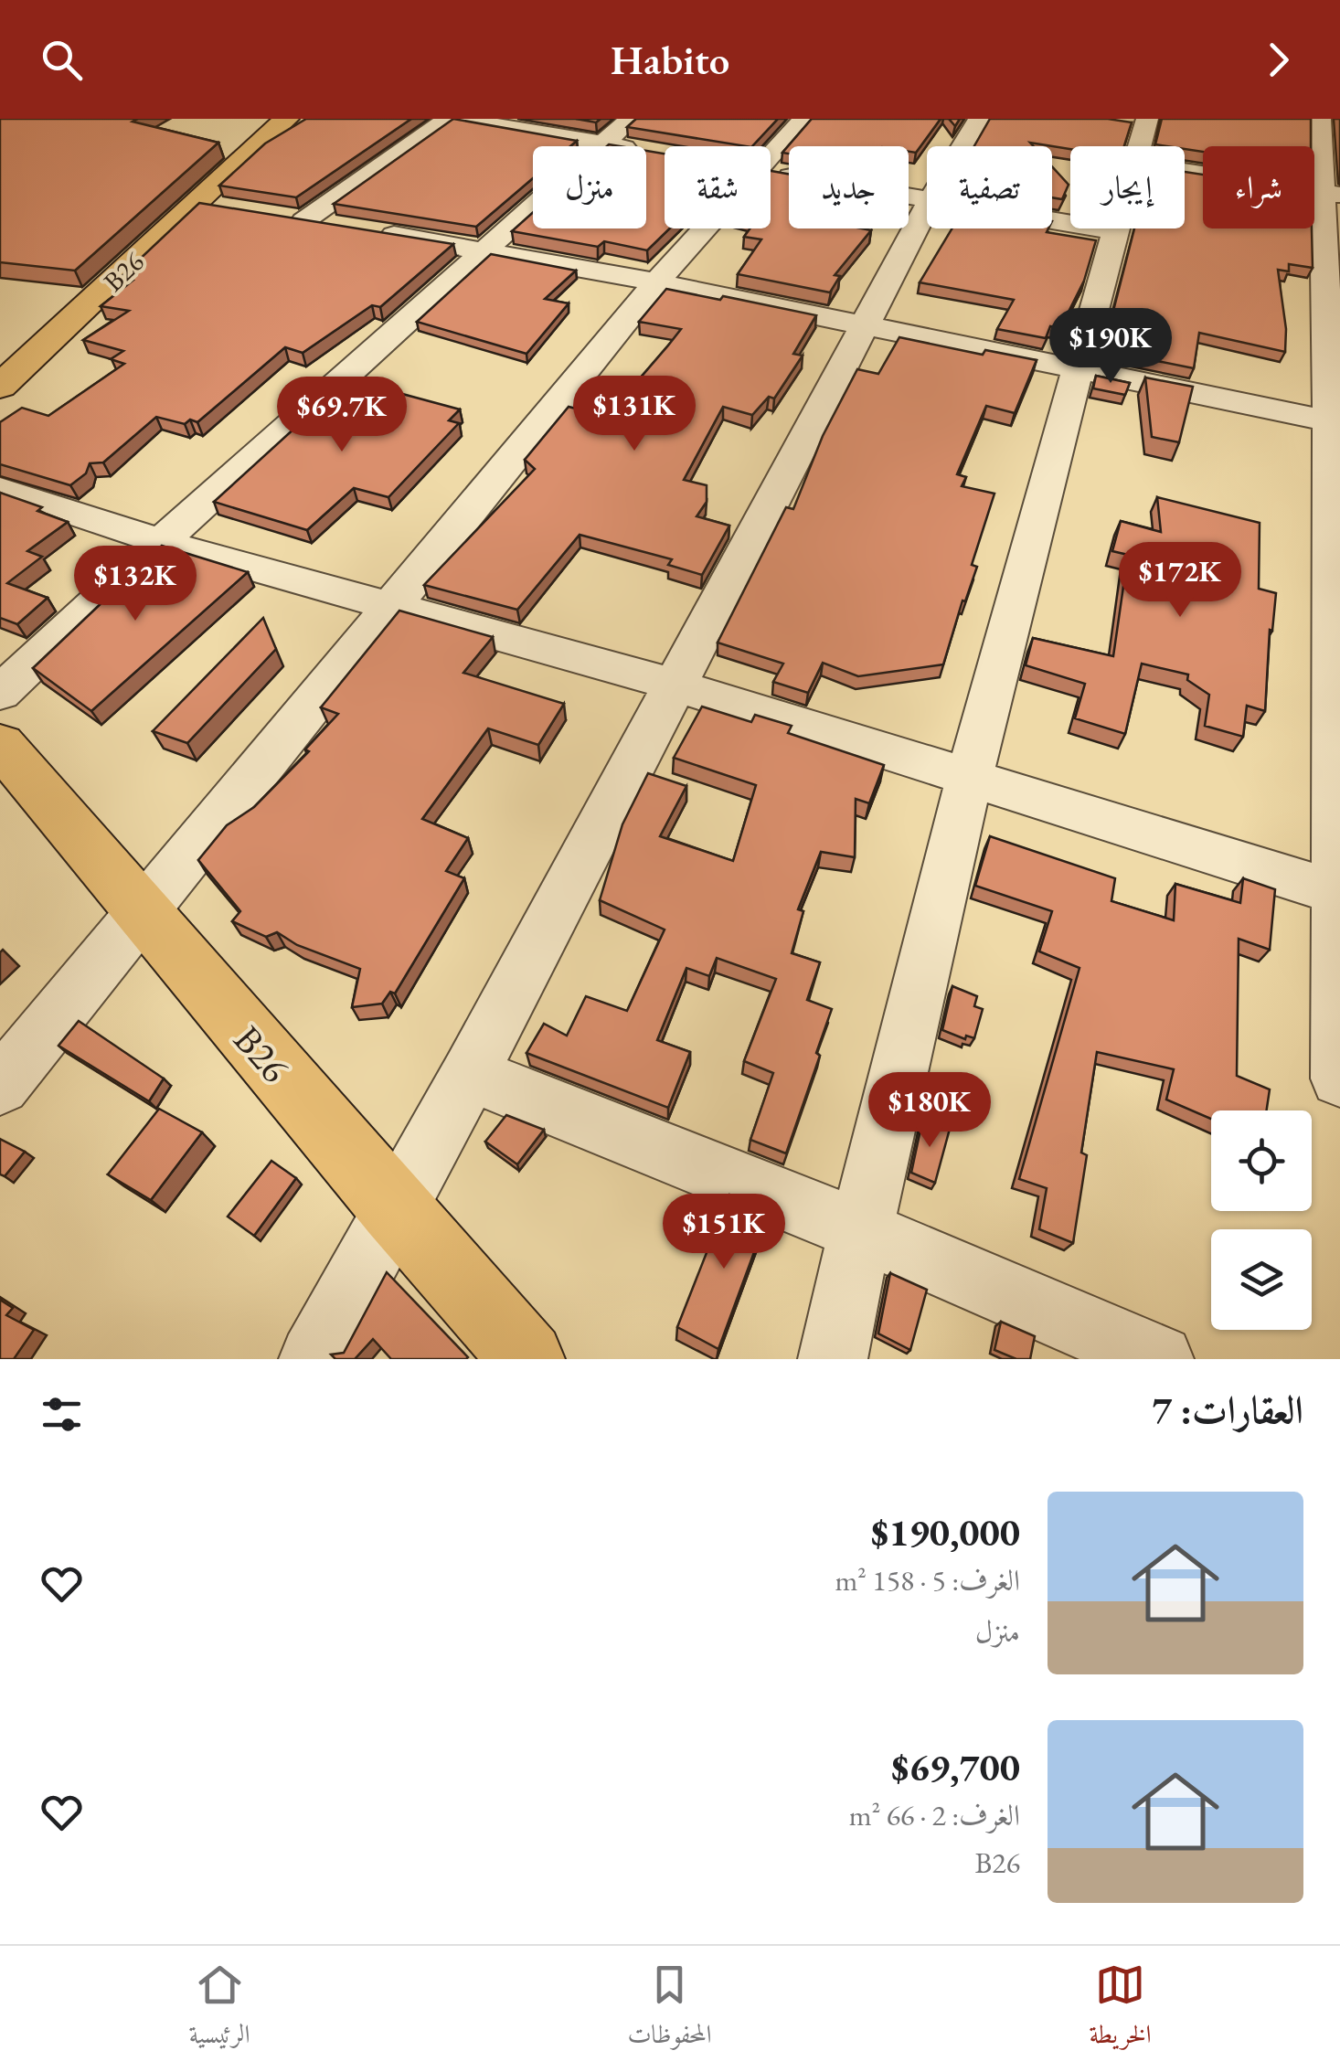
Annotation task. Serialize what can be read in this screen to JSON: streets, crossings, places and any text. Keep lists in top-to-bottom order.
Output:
{
  "streets": {
    "highway": ["B26"]
  },
  "page": {
    "header": "Habito",
    "chip": [
      "شراء",
      "إيجار",
      "تصفية",
      "جديد",
      "شقة",
      "منزل"
    ],
    "price": [
      "$190K",
      "$131K",
      "$69.7K",
      "$172K",
      "$132K",
      "$180K",
      "$151K"
    ],
    "heading": "العقارات: 7",
    "list": [
      {
        "name": "$190,000",
        "note": "الغرف: 5 · 158 m² · منزل"
      },
      {
        "name": "$69,700",
        "note": "الغرف: 2 · 66 m² · B26"
      }
    ],
    "tabs": ["الخريطة", "المحفوظات", "الرئيسية"]
  }
}
